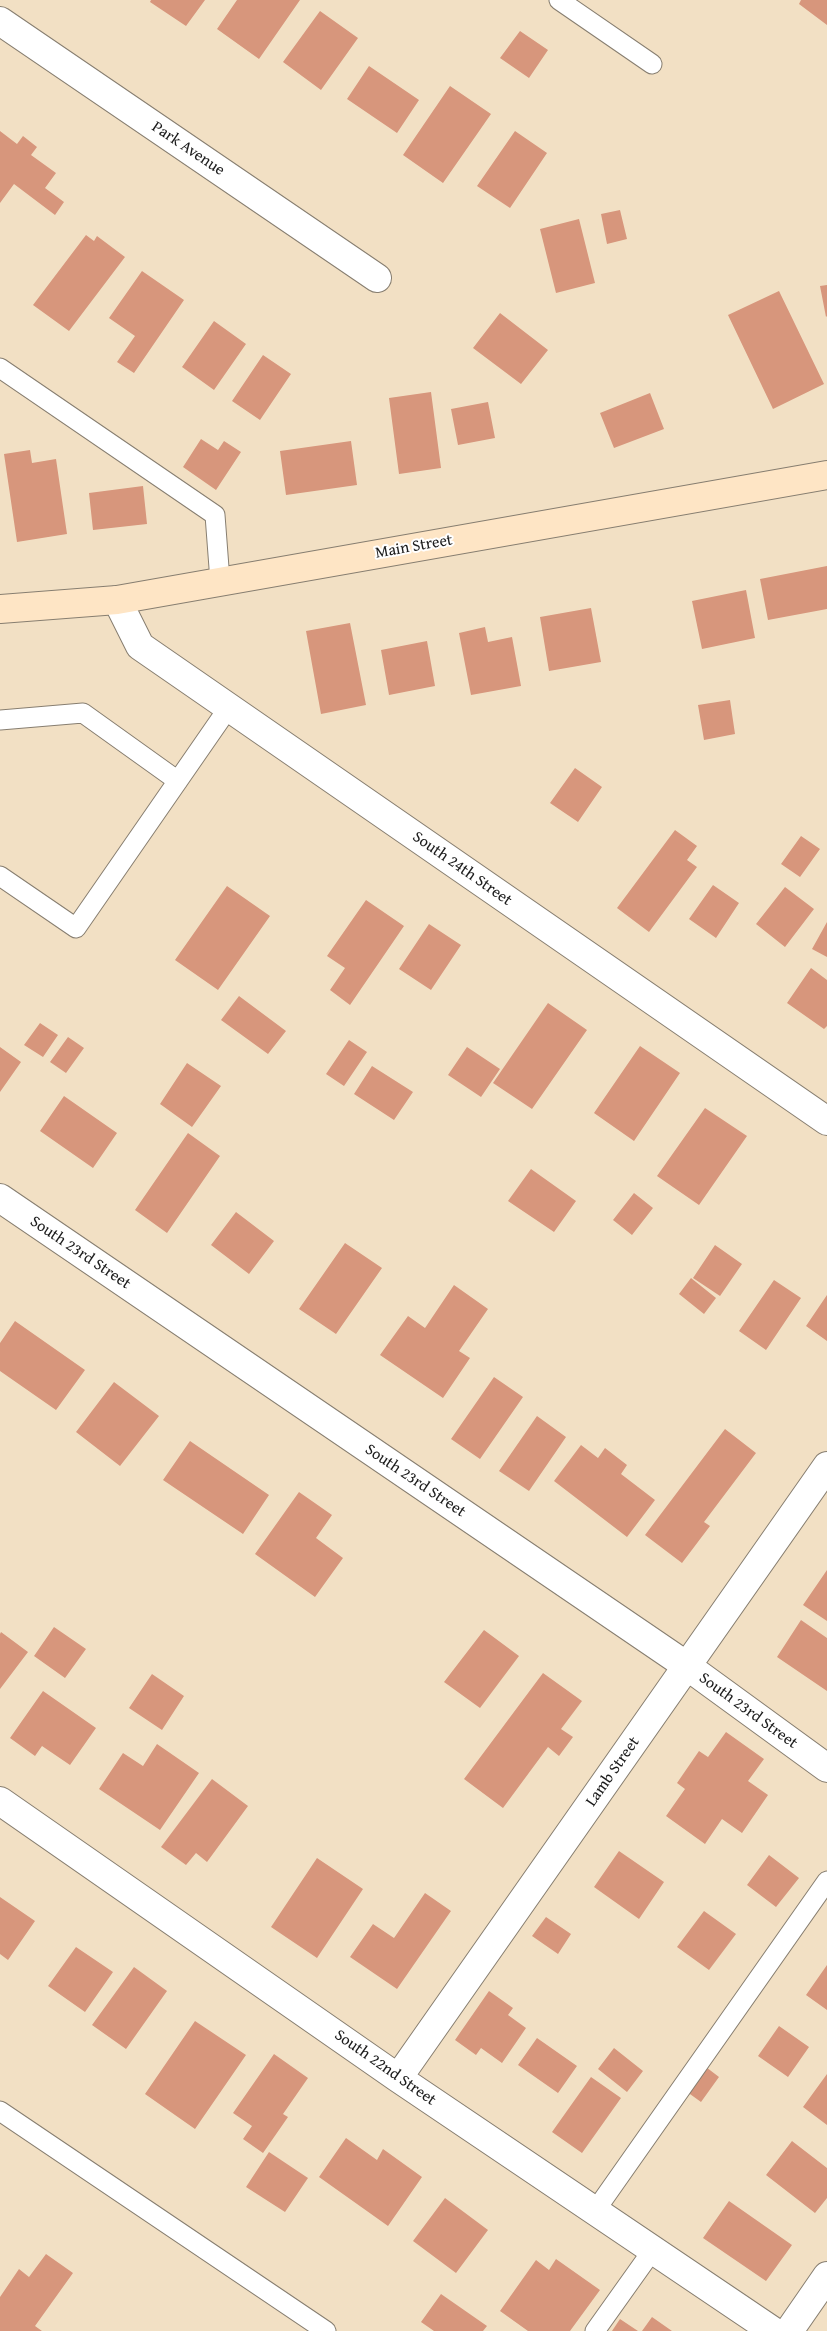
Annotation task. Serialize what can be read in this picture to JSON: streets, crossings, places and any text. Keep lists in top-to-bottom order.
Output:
{
  "streets": {
    "main road": ["Main Street"],
    "street": [
      "Park Avenue",
      "South 24th Street",
      "South 23rd Street",
      "Lamb Street",
      "South 22nd Street"
    ]
  },
  "crossings": [
    ["Main Street", "South 24th Street"],
    ["South 23rd Street", "Lamb Street"],
    ["Lamb Street", "South 22nd Street"]
  ]
}
